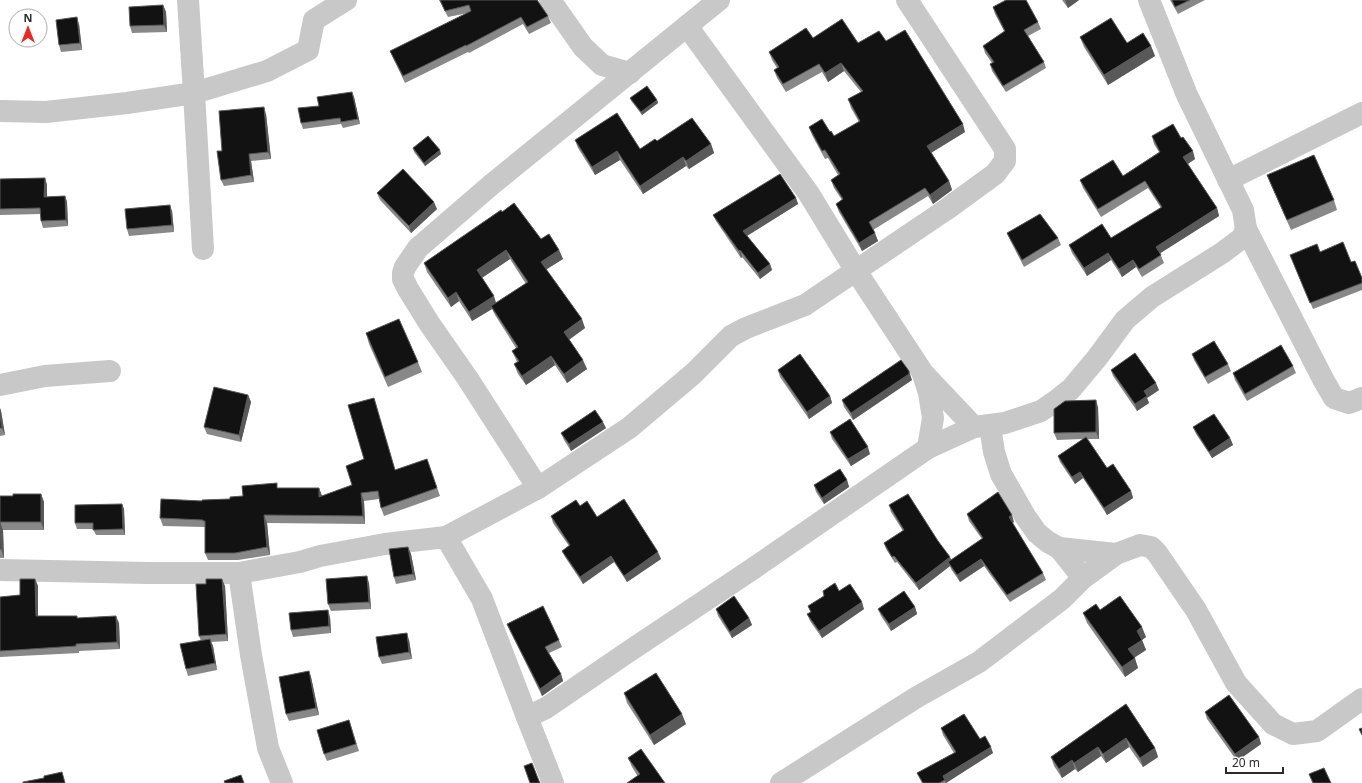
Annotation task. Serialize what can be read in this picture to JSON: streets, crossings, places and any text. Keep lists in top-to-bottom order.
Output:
{
  "scale_bar": "20 m",
  "north": "top"
}
